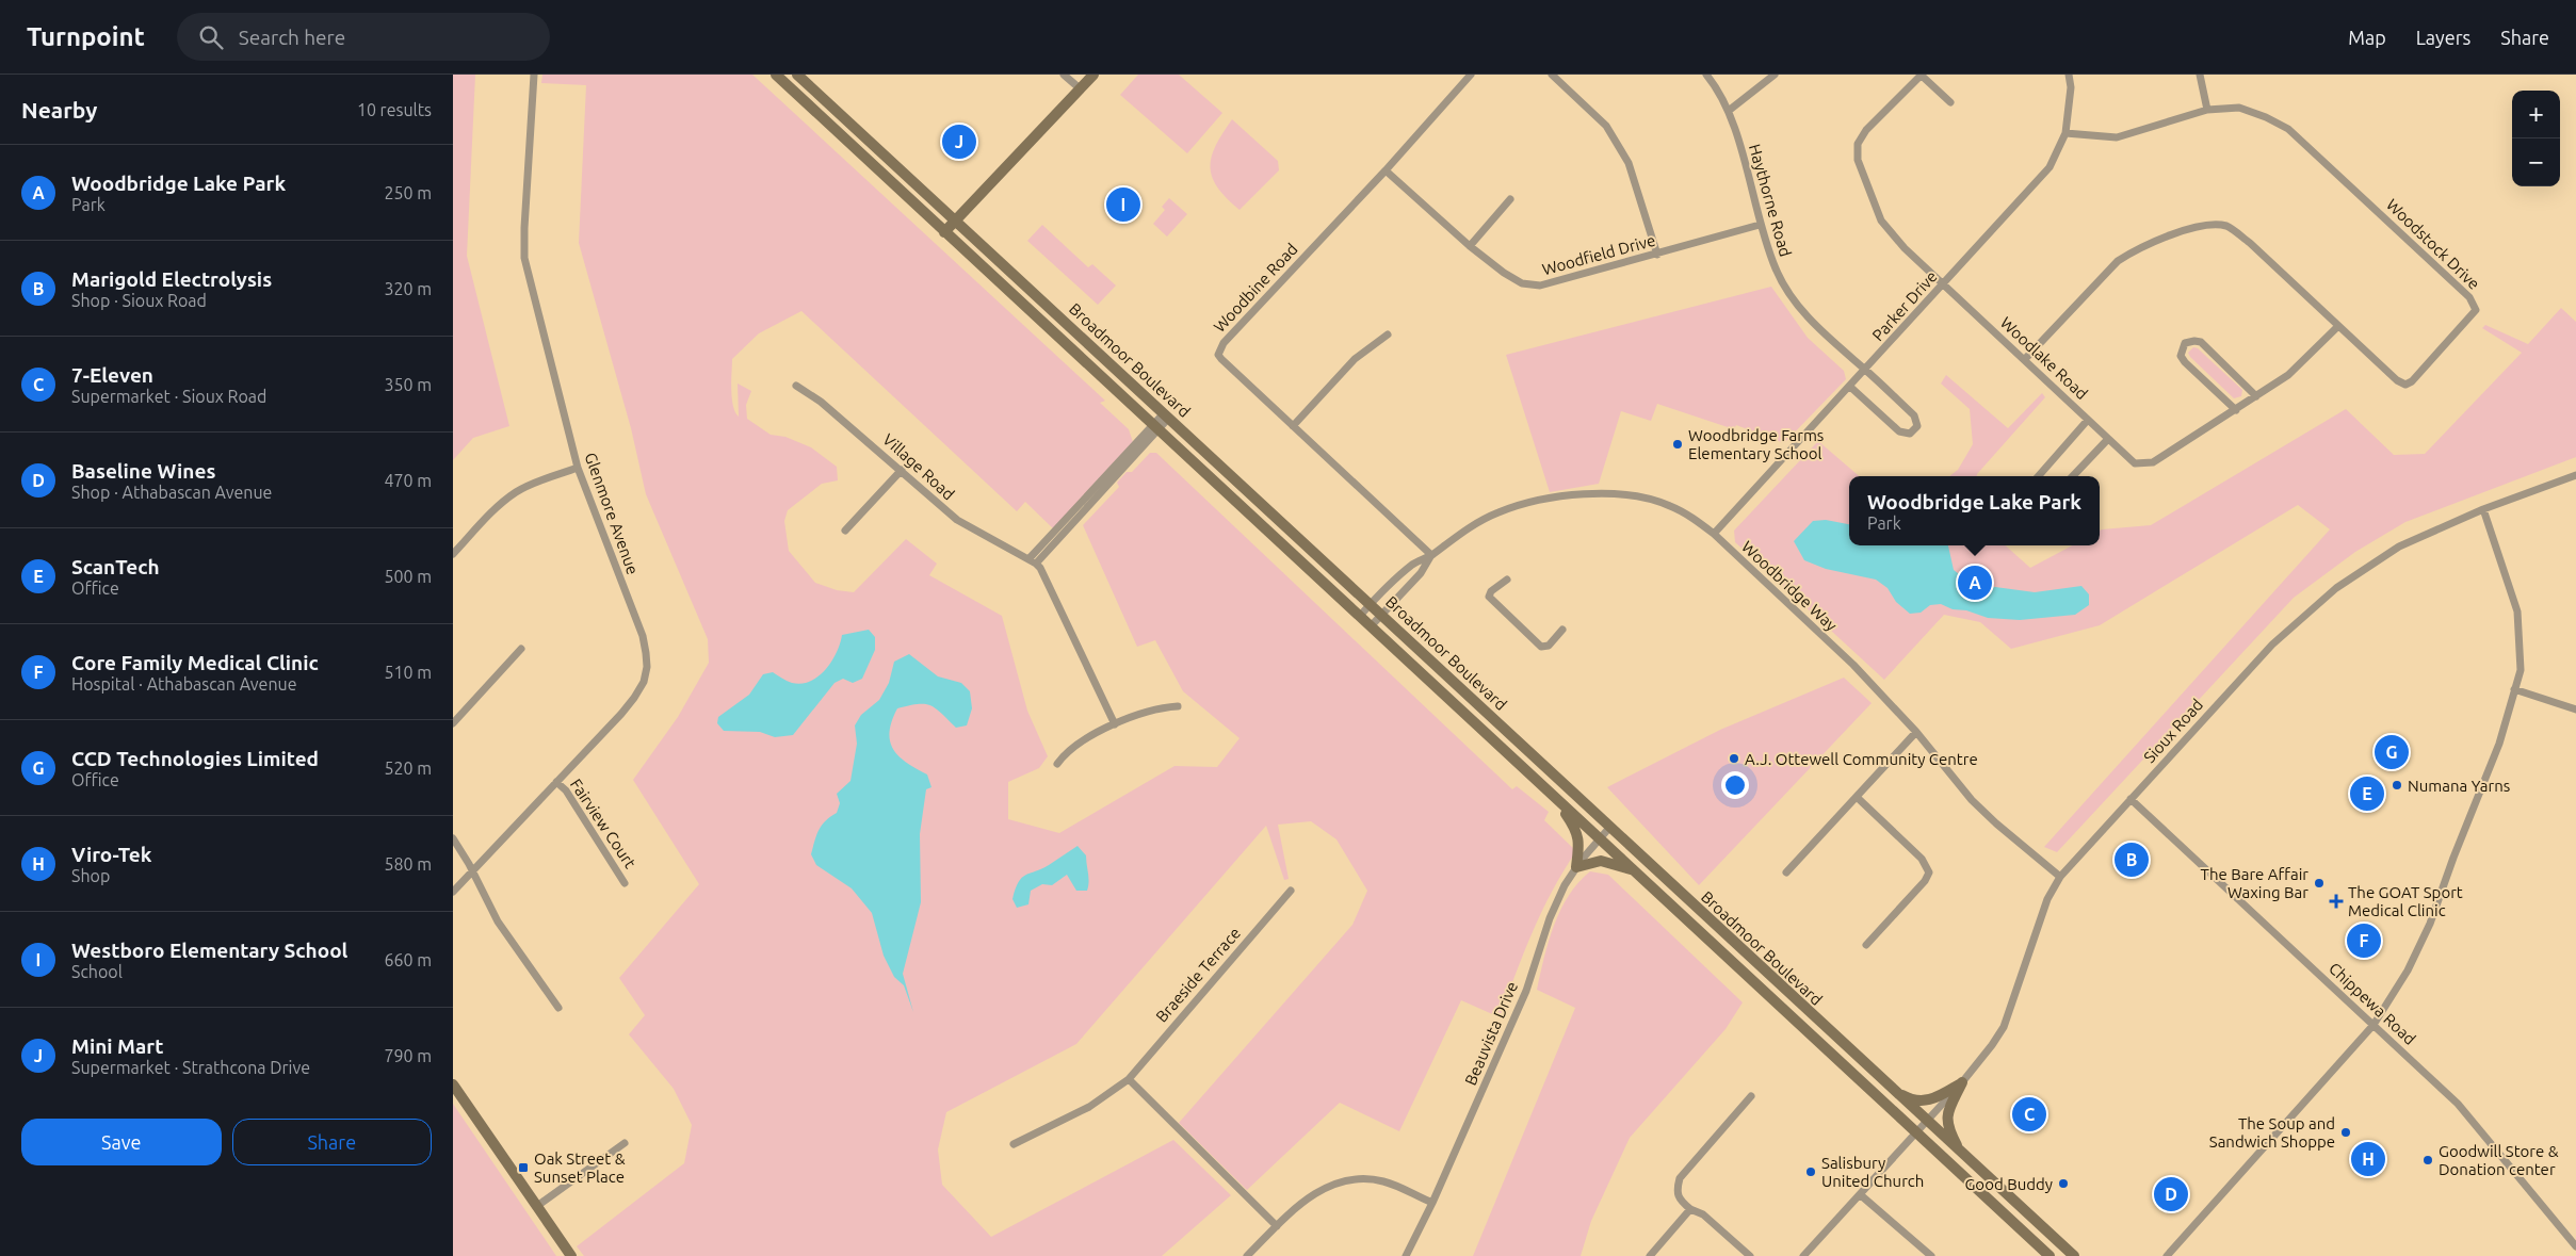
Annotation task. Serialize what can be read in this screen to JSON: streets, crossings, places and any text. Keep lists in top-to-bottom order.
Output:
{
  "streets": {
    "main road": ["Broadmoor Boulevard"],
    "street": [
      "Haythorne Road",
      "Woodstock Drive",
      "Woodfield Drive",
      "Woodbine Road",
      "Parker Drive",
      "Woodlake Road",
      "Village Road",
      "Glenmore Avenue",
      "Woodbridge Way",
      "Sioux Road",
      "Fairview Court",
      "Braeside Terrace",
      "Chippewa Road",
      "Beauvista Drive"
    ]
  },
  "crossings": [
    ["Haythorne Road", "Woodfield Drive"],
    ["Haythorne Road", "Parker Drive"],
    ["Woodstock Drive", "Parker Drive"],
    ["Woodstock Drive", "Woodlake Road"],
    ["Woodfield Drive", "Woodbine Road"],
    ["Woodbine Road", "Woodbridge Way"],
    ["Parker Drive", "Woodlake Road"],
    ["Parker Drive", "Woodbridge Way"],
    ["Broadmoor Boulevard", "Woodbridge Way"],
    ["Broadmoor Boulevard", "Sioux Road"],
    ["Broadmoor Boulevard", "Beauvista Drive"],
    ["Glenmore Avenue", "Fairview Court"],
    ["Woodbridge Way", "Sioux Road"],
    ["Sioux Road", "Chippewa Road"]
  ],
  "places": {
    "other": [
      "Woodbridge Farms Elementary School",
      "A.J. Ottewell Community Centre",
      "Numana Yarns",
      "The Bare Affair Waxing Bar",
      "The Soup and Sandwich Shoppe",
      "Goodwill Store & Donation center",
      "Salisbury United Church",
      "Good Buddy"
    ],
    "health": ["The GOAT Sport Medical Clinic"],
    "transit": ["Oak Street & Sunset Place"]
  },
  "page": {
    "header": "Turnpoint",
    "search": "Search here",
    "nav": ["Map", "Layers", "Share"],
    "heading": ["Nearby", "10 results"],
    "map_buttons": ["+", "−"],
    "pins": [
      "J",
      "I",
      "A",
      "G",
      "E",
      "B",
      "F",
      "C",
      "H",
      "D"
    ],
    "list": [
      {
        "mark": "A",
        "name": "Woodbridge Lake Park",
        "note": "Park",
        "value": "250 m"
      },
      {
        "mark": "B",
        "name": "Marigold Electrolysis",
        "note": "Shop · Sioux Road",
        "value": "320 m"
      },
      {
        "mark": "C",
        "name": "7-Eleven",
        "note": "Supermarket · Sioux Road",
        "value": "350 m"
      },
      {
        "mark": "D",
        "name": "Baseline Wines",
        "note": "Shop · Athabascan Avenue",
        "value": "470 m"
      },
      {
        "mark": "E",
        "name": "ScanTech",
        "note": "Office",
        "value": "500 m"
      },
      {
        "mark": "F",
        "name": "Core Family Medical Clinic",
        "note": "Hospital · Athabascan Avenue",
        "value": "510 m"
      },
      {
        "mark": "G",
        "name": "CCD Technologies Limited",
        "note": "Office",
        "value": "520 m"
      },
      {
        "mark": "H",
        "name": "Viro-Tek",
        "note": "Shop",
        "value": "580 m"
      },
      {
        "mark": "I",
        "name": "Westboro Elementary School",
        "note": "School",
        "value": "660 m"
      },
      {
        "mark": "J",
        "name": "Mini Mart",
        "note": "Supermarket · Strathcona Drive",
        "value": "790 m"
      }
    ],
    "popup": ["Woodbridge Lake Park", "Park"],
    "buttons": ["Save", "Share"]
  }
}
